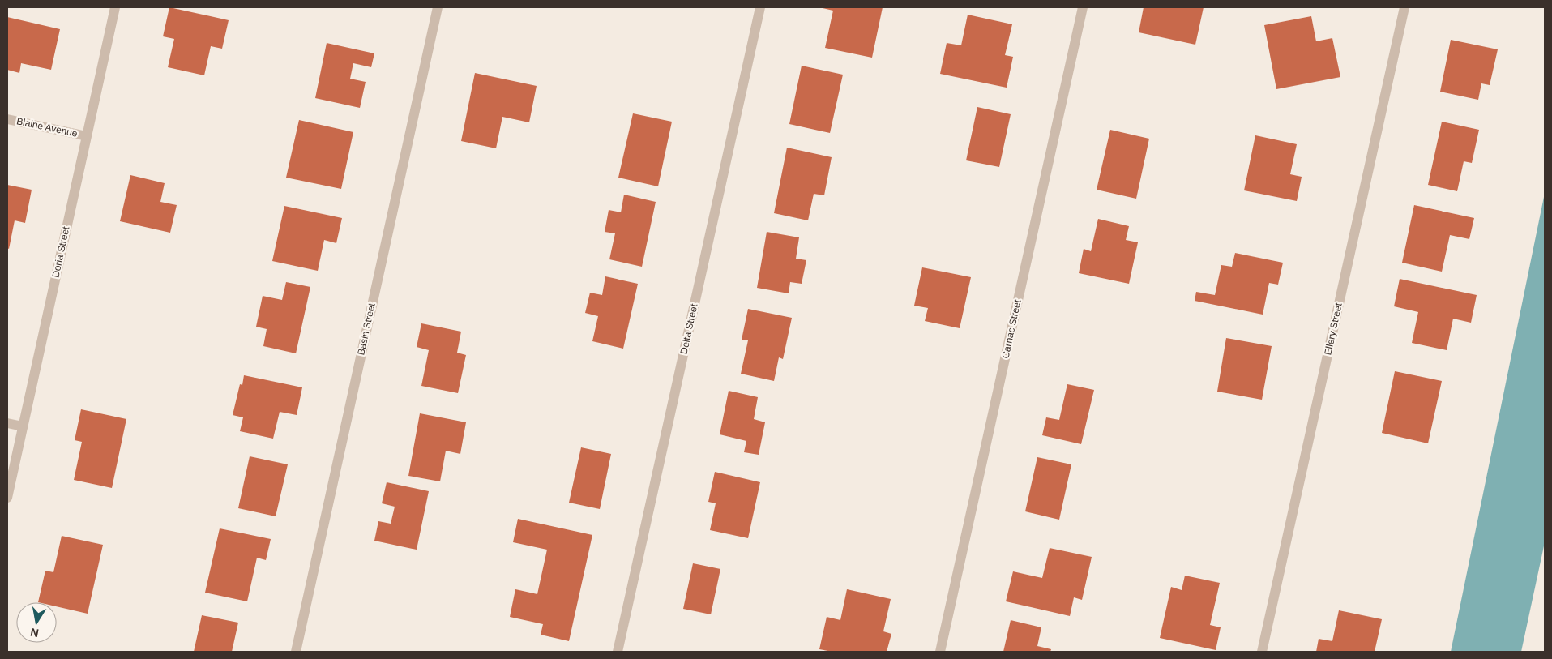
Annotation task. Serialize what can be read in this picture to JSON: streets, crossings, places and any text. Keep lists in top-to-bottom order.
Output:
{
  "streets": {
    "street": [
      "Blaine Avenue",
      "Doria Street",
      "Basin Street",
      "Delta Street",
      "Carnac Street",
      "Ellery Street"
    ]
  },
  "crossings": [
    ["Blaine Avenue", "Doria Street"]
  ],
  "north": "bottom"
}
